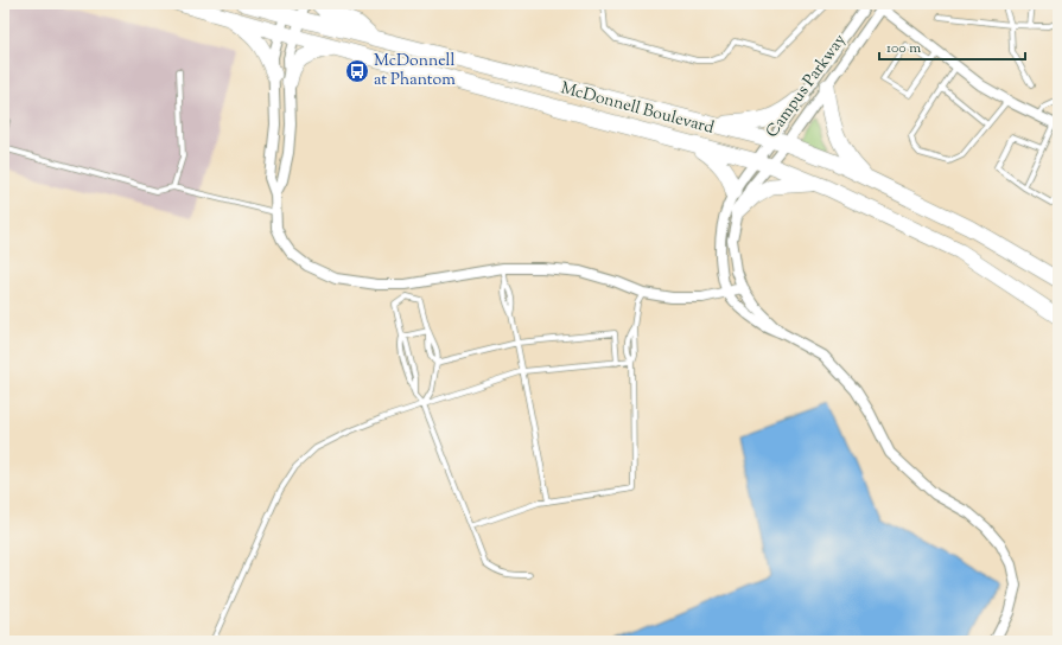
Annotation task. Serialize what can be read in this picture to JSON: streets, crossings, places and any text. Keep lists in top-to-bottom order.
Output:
{
  "streets": {
    "main road": ["McDonnell Boulevard"],
    "street": ["Campus Parkway"]
  },
  "crossings": [
    ["Campus Parkway", "McDonnell Boulevard"]
  ],
  "places": {
    "bus stop": ["McDonnell at Phantom"]
  },
  "scale_bar": "100 m"
}
